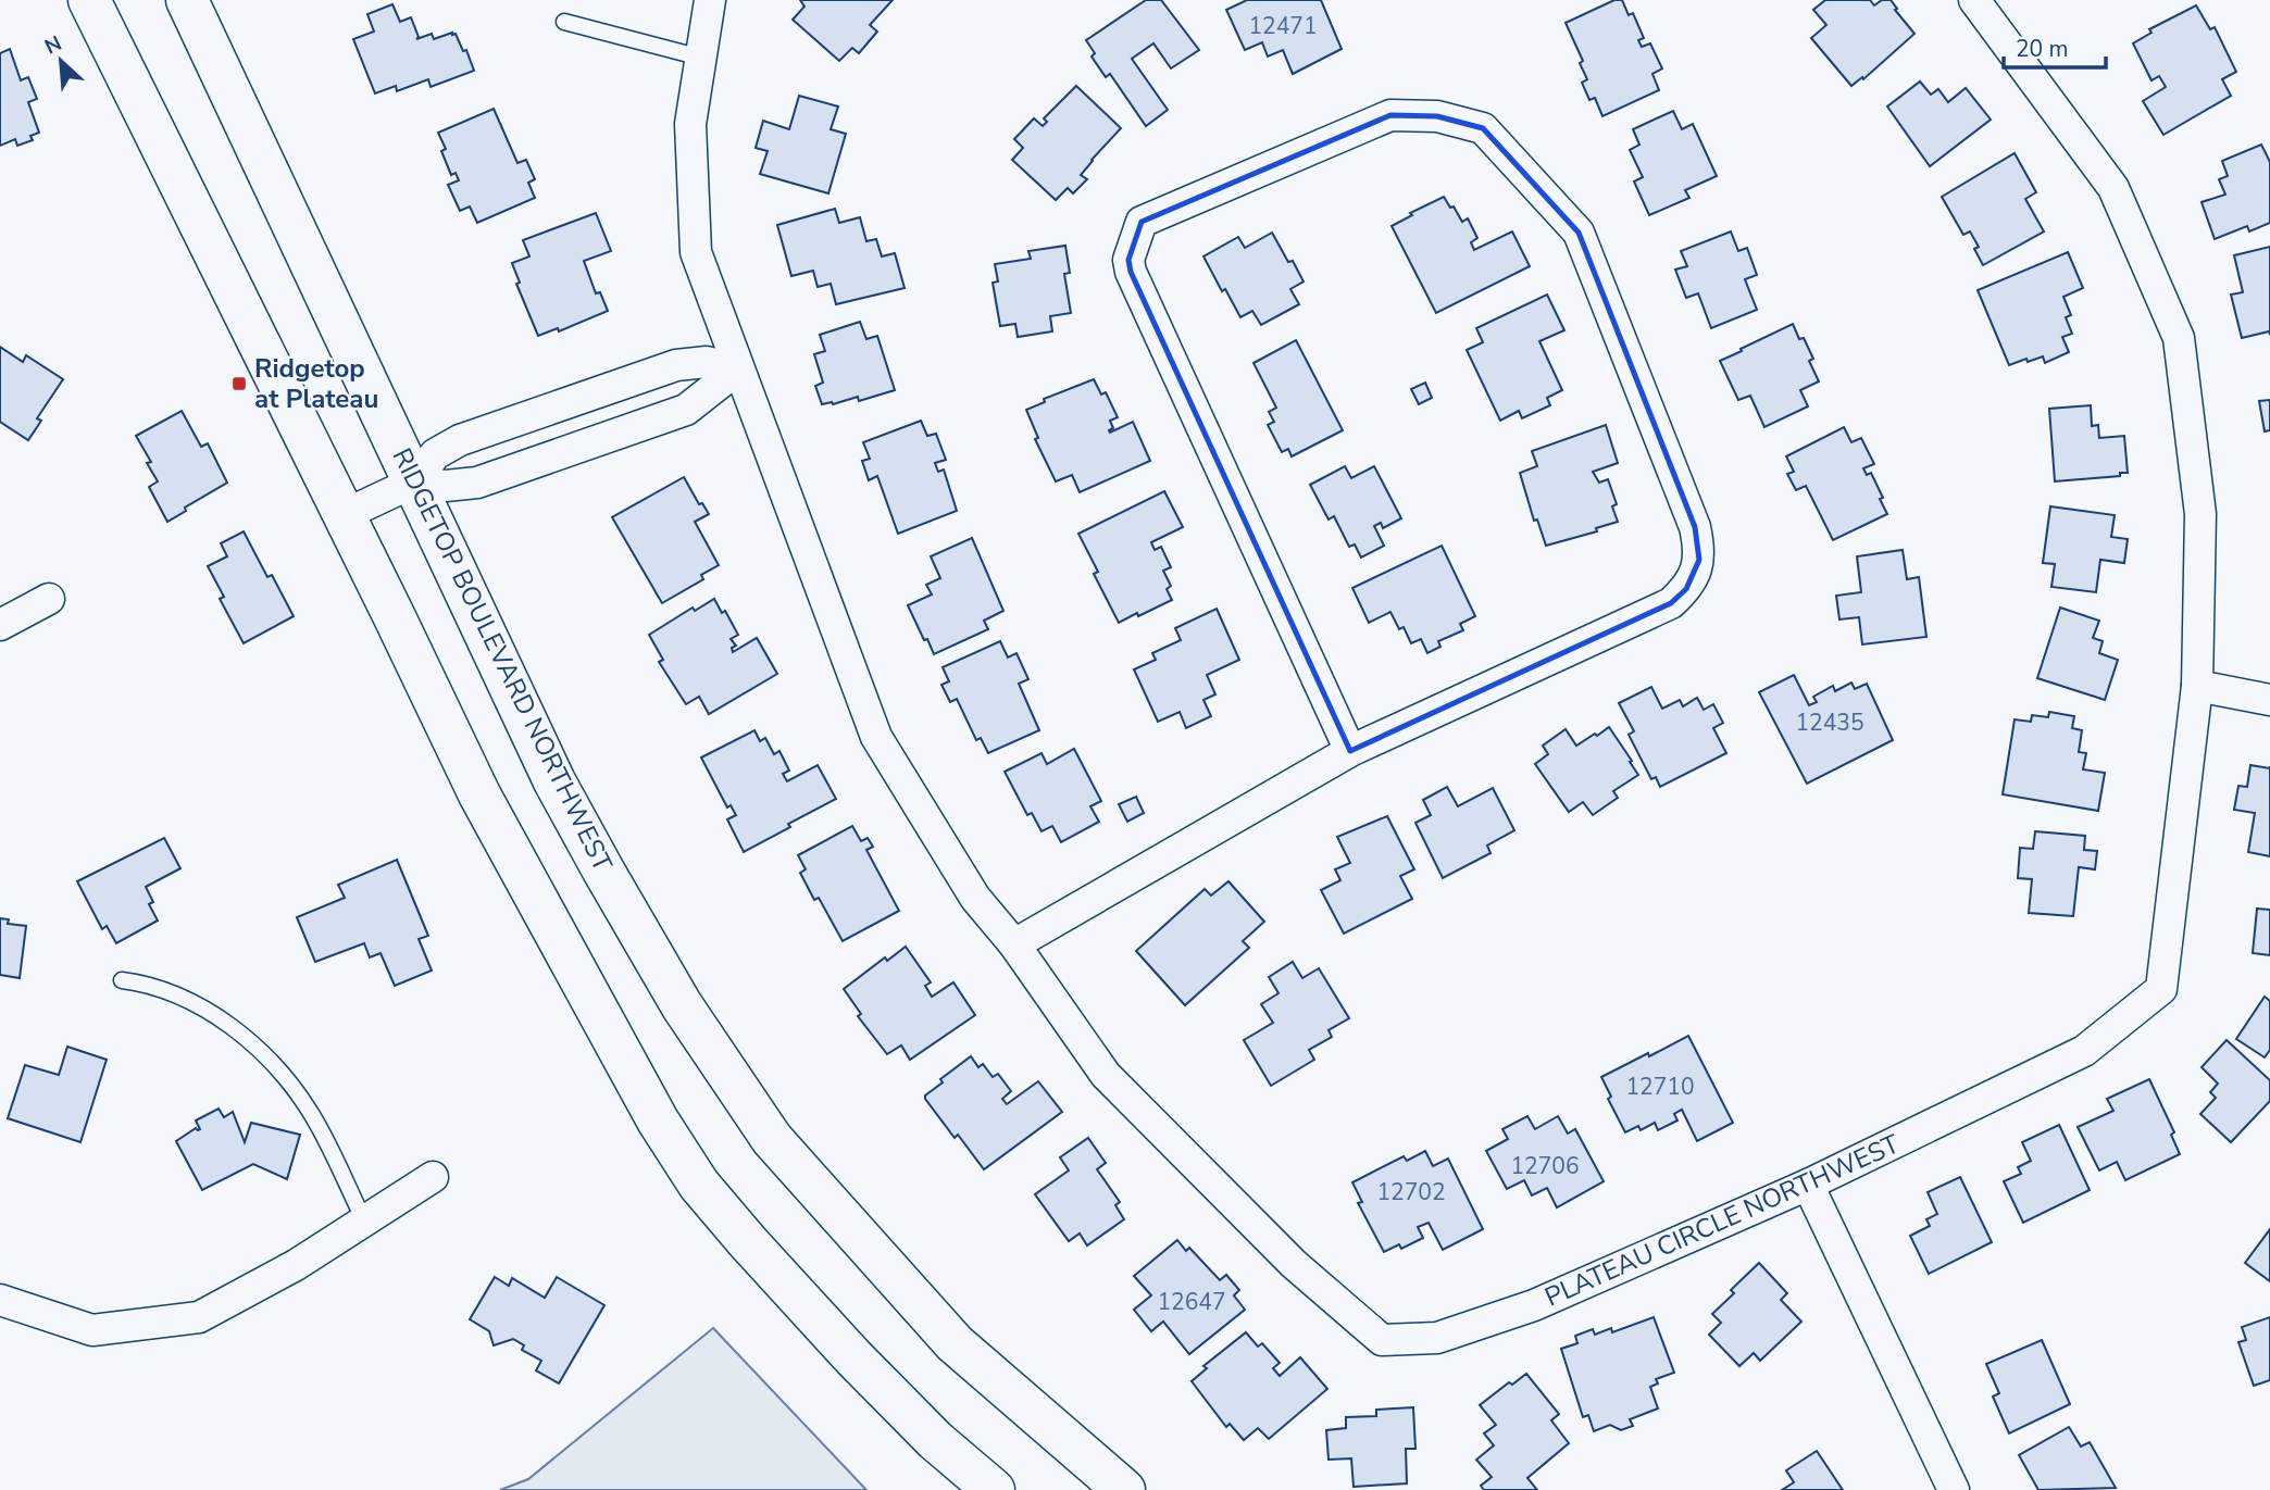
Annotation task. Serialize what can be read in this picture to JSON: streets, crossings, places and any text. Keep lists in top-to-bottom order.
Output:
{
  "streets": {
    "main road": ["RIDGETOP BOULEVARD NORTHWEST"],
    "street": ["PLATEAU CIRCLE NORTHWEST"]
  },
  "places": {
    "transit": ["Ridgetop at Plateau"]
  },
  "house_numbers": [
    "12471",
    "12435",
    "12710",
    "12706",
    "12702",
    "12647"
  ],
  "scale_bar": "20 m",
  "north": "top left"
}
